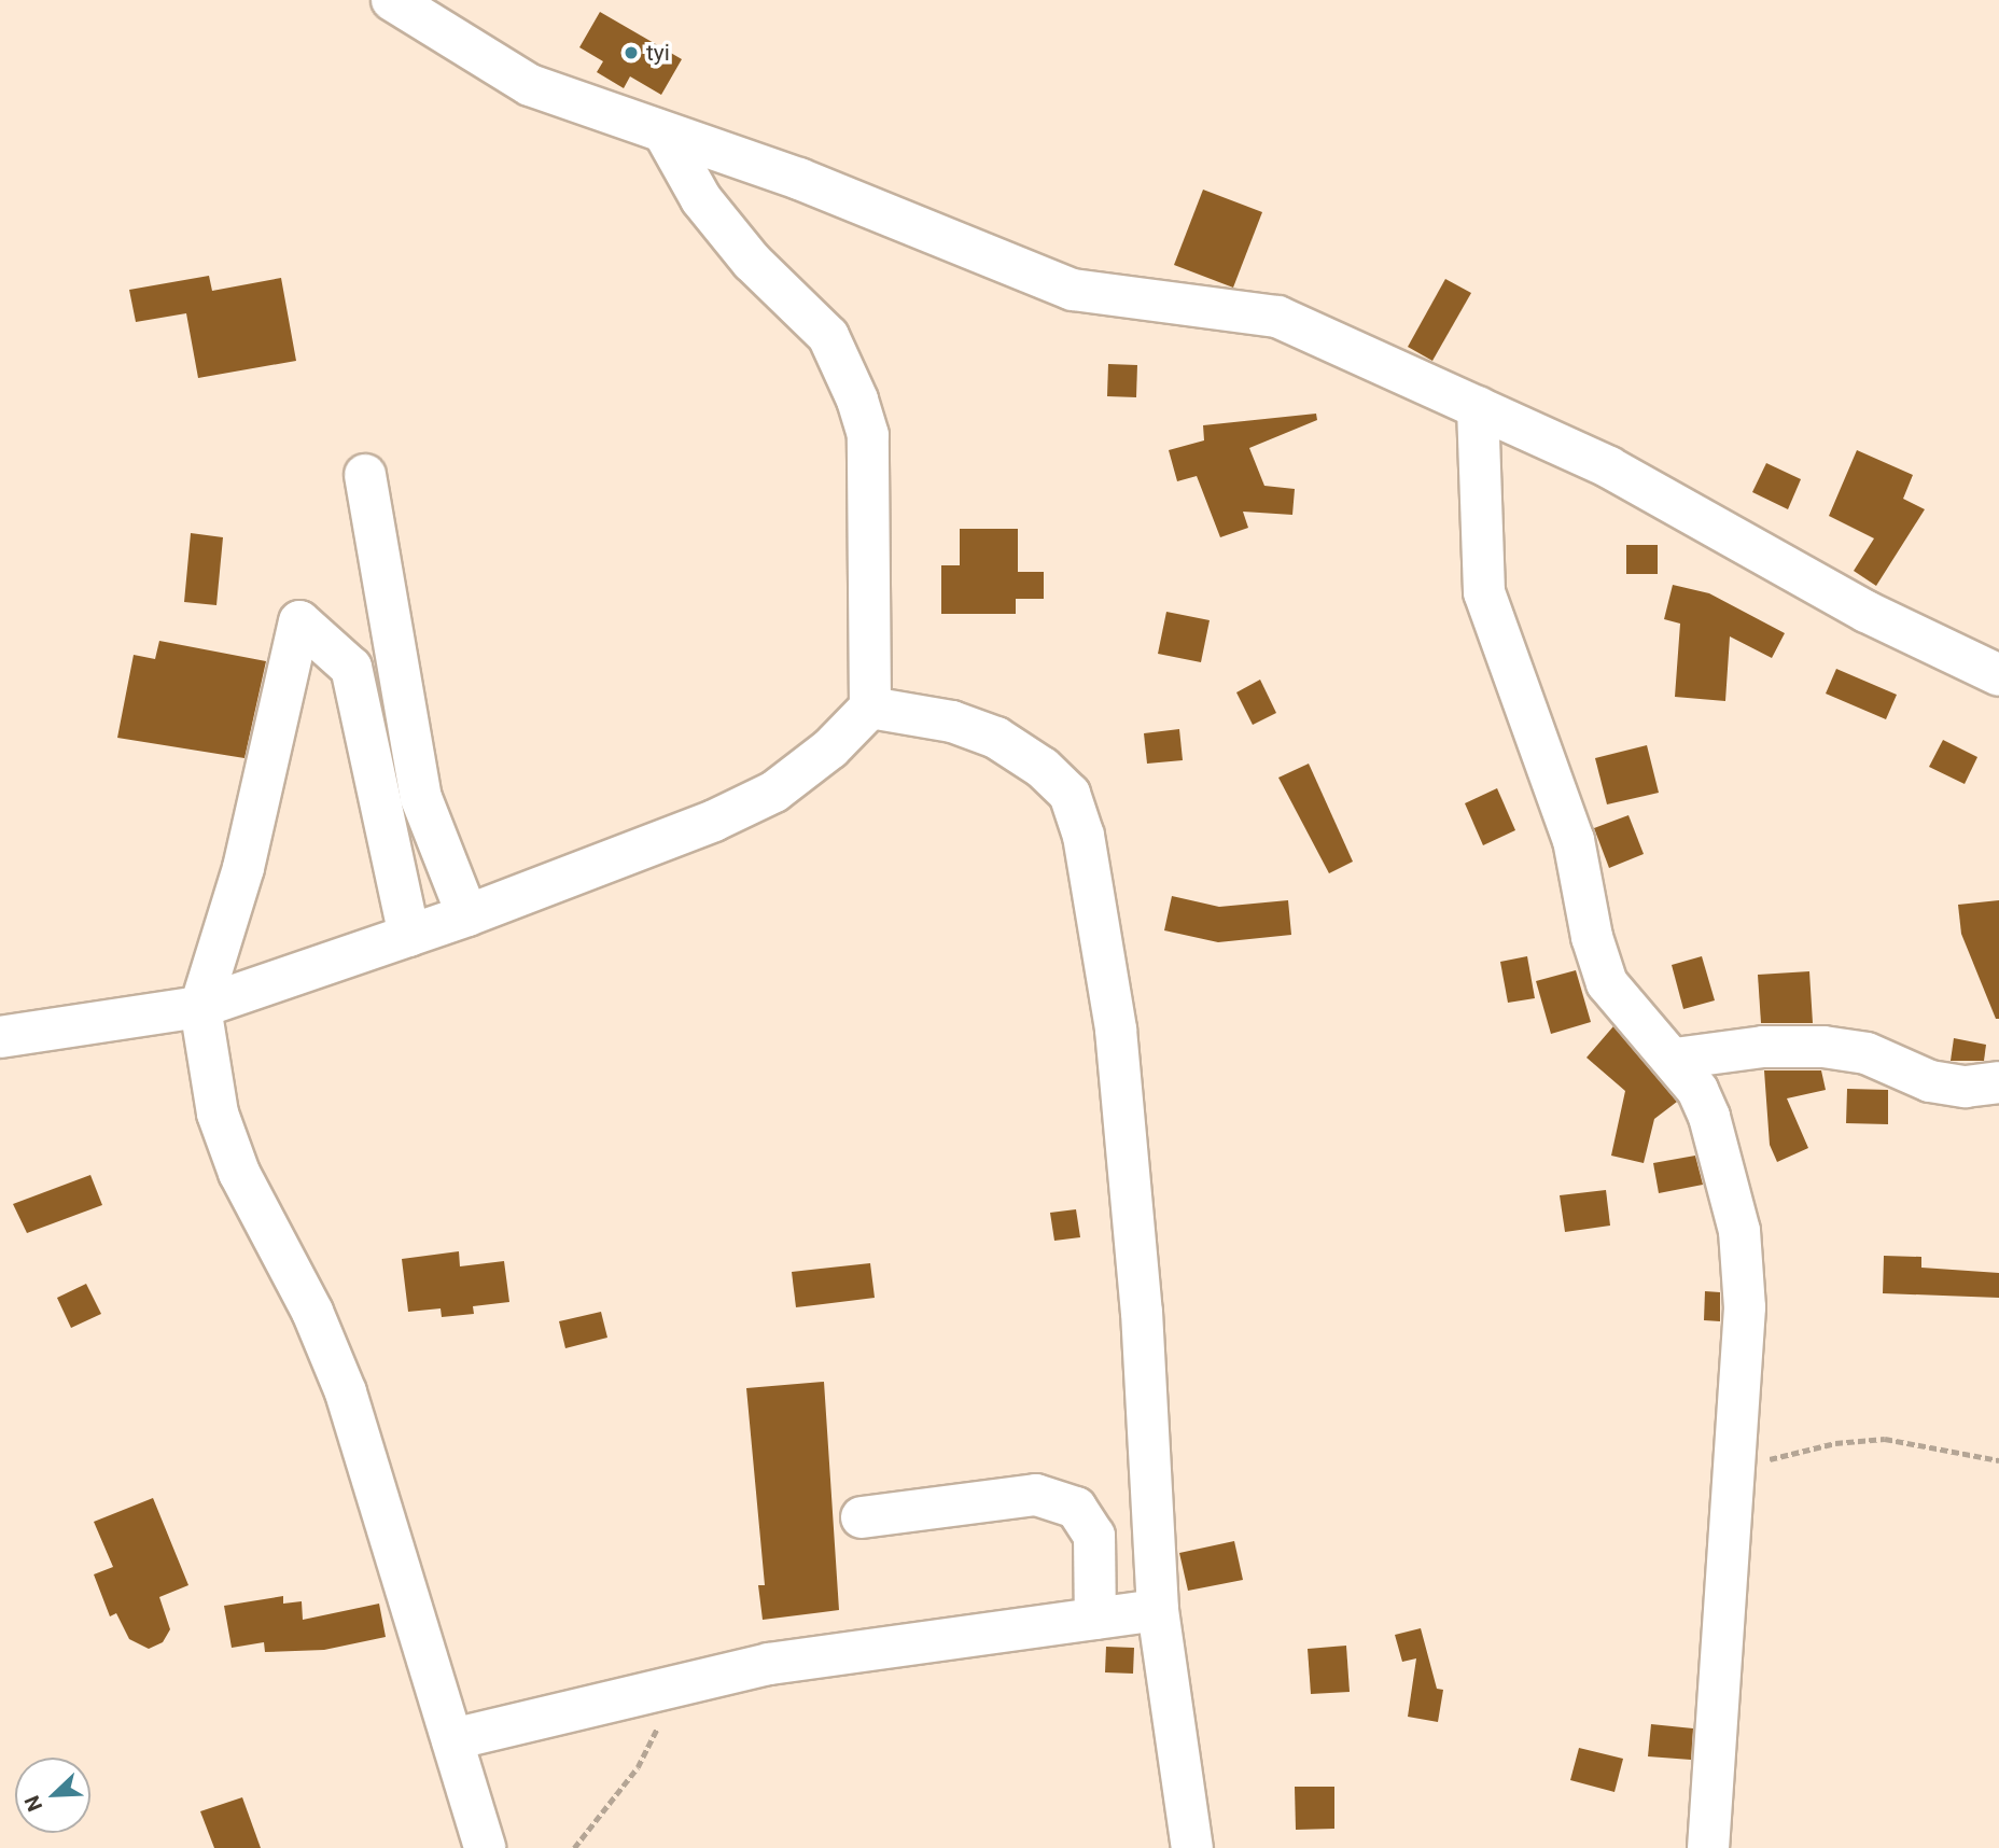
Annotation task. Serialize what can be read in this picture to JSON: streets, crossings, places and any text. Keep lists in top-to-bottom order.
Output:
{
  "places": ["tyi"],
  "north": "bottom left"
}
